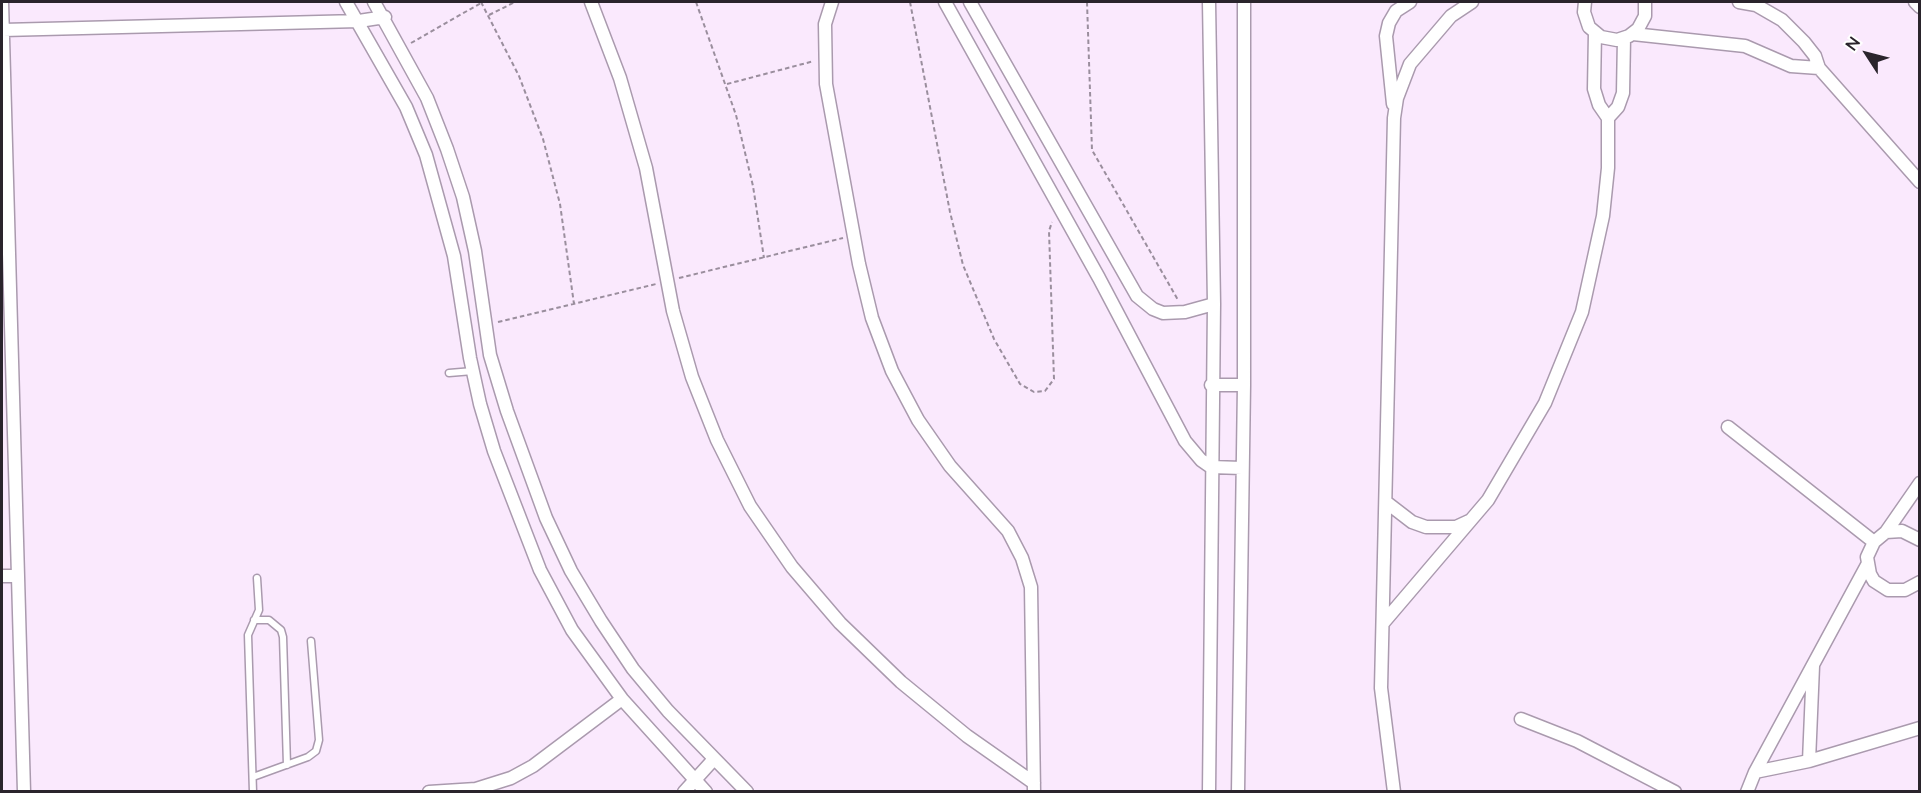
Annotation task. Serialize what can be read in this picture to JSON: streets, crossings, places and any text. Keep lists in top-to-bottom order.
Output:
{
  "north": "top left"
}
